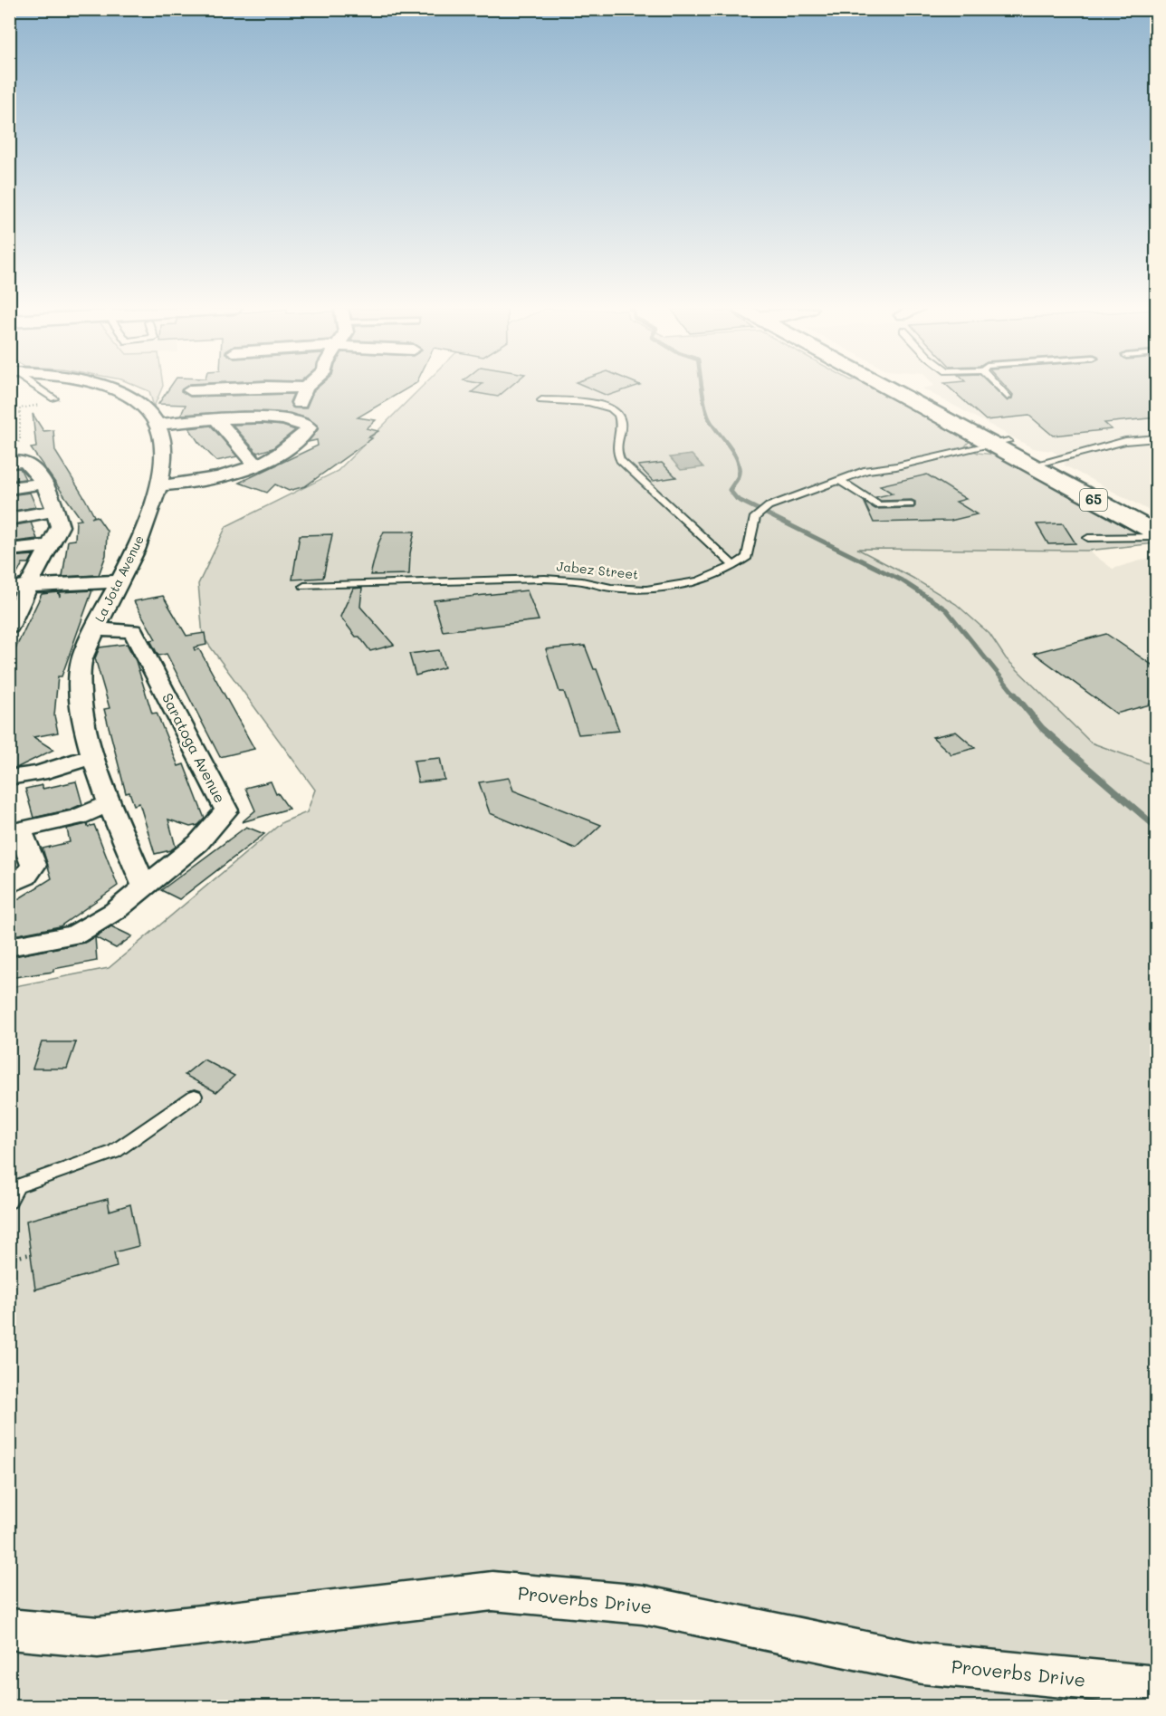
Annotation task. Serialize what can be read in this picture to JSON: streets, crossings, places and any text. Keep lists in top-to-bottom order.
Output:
{
  "streets": {
    "main road": ["65"],
    "street": ["La Jota Avenue", "Saratoga Avenue", "Proverbs Drive"],
    "lane": ["Jabez Street"]
  },
  "crossings": [
    ["65", "Jabez Street"],
    ["La Jota Avenue", "Saratoga Avenue"]
  ]
}
